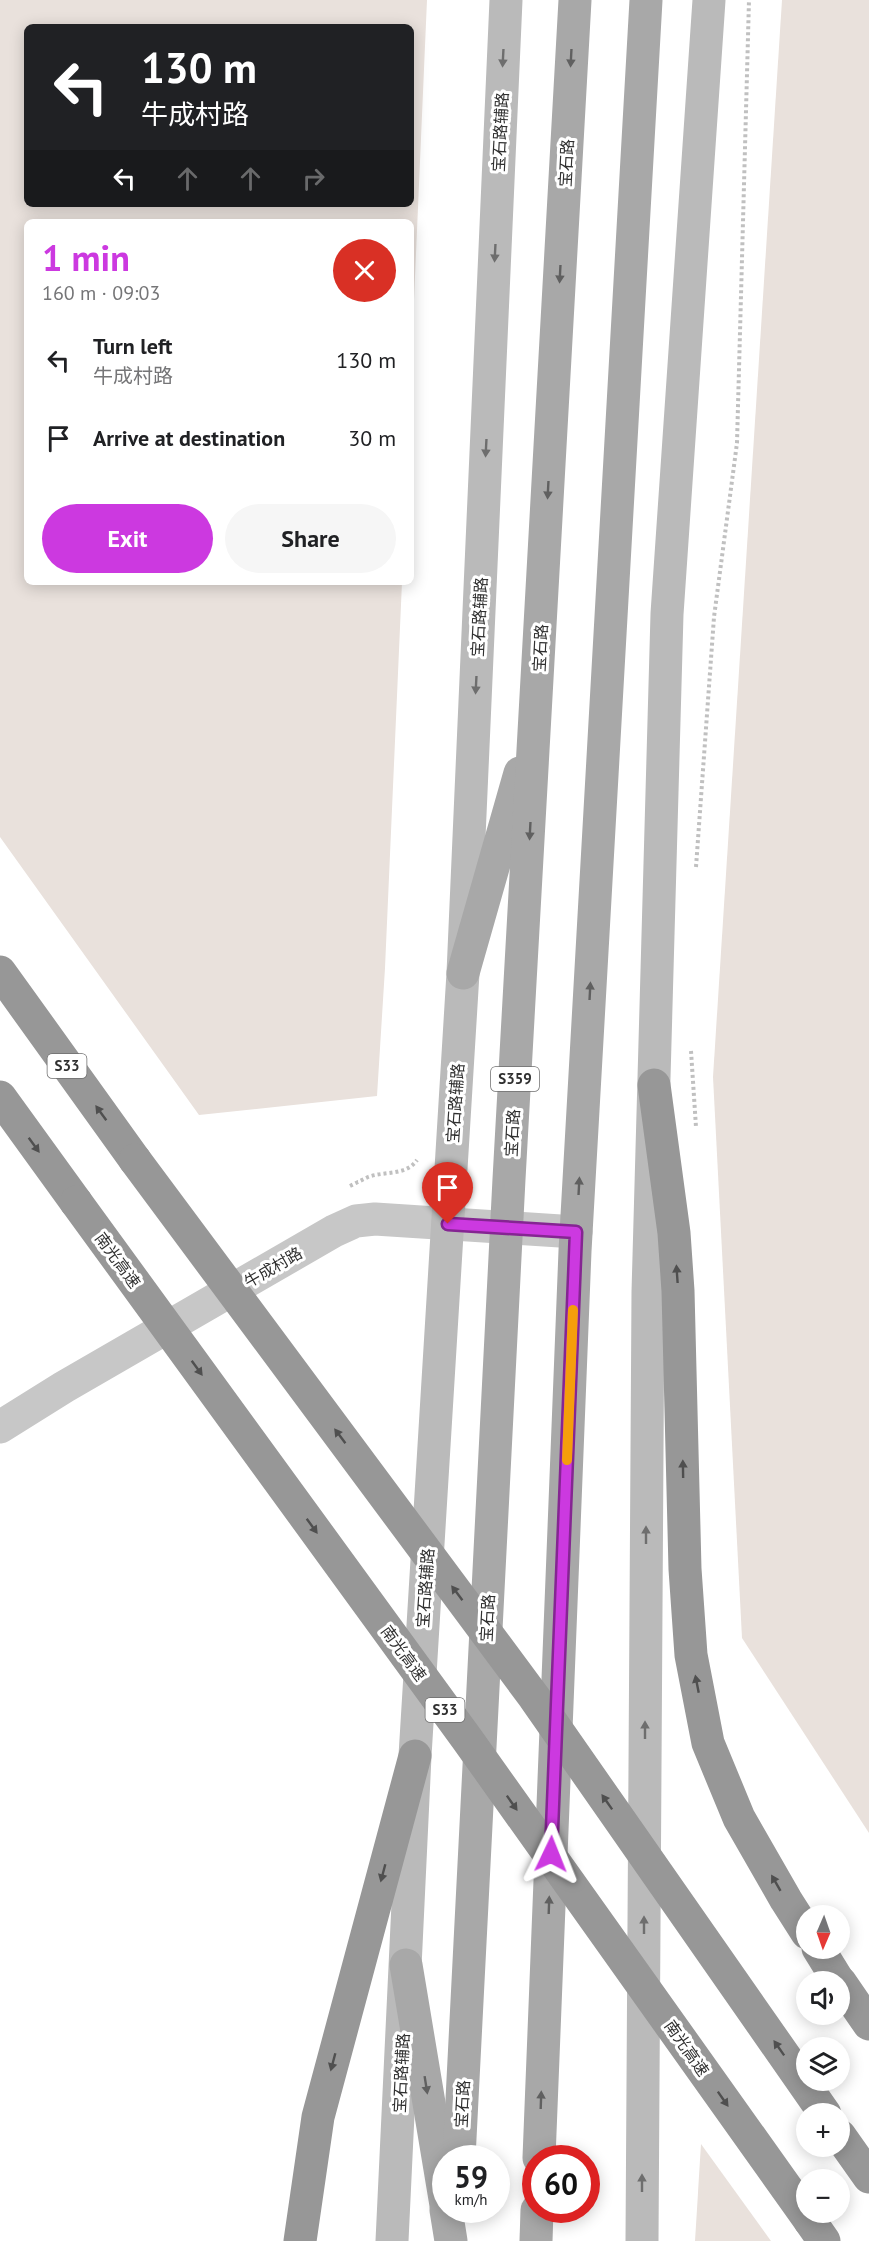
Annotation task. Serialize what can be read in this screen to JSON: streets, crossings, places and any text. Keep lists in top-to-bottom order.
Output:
{
  "streets": {
    "highway": ["S33", "南光高速"],
    "main road": ["宝石路辅路", "宝石路", "S359"],
    "street": ["牛成村路"]
  },
  "crossings": [
    ["宝石路辅路", "牛成村路"],
    ["宝石路", "牛成村路"]
  ],
  "north": "bottom",
  "page": {
    "turn": ["130 m", "牛成村路"],
    "heading": ["1 min", "160 m · 09:03"],
    "list": [
      {
        "name": "Turn left",
        "note": "牛成村路",
        "value": "130 m"
      },
      {
        "name": "Arrive at destination",
        "value": "30 m"
      }
    ],
    "buttons": ["Exit", "Share"],
    "map_buttons": ["+", "−"],
    "speed": "59 km/h",
    "limit": "60"
  }
}
